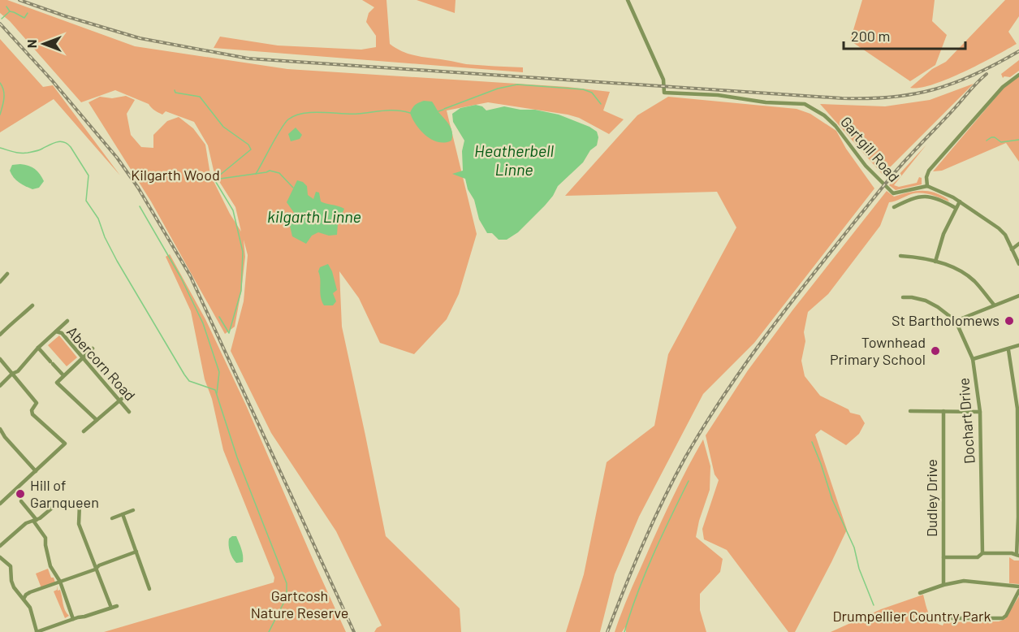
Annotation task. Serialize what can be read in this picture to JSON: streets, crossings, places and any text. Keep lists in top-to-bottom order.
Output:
{
  "streets": {
    "street": [
      "Gartgill Road",
      "Abercorn Road",
      "Dochart Drive",
      "Dudley Drive"
    ]
  },
  "water": ["Heatherbell Linne", "kilgarth Linne"],
  "parks": ["Kilgarth Wood", "Gartcosh Nature Reserve", "Drumpellier Country Park"],
  "places": ["St Bartholomews", "Townhead Primary School", "Hill of Garnqueen"],
  "scale_bar": "200 m",
  "north": "left"
}
